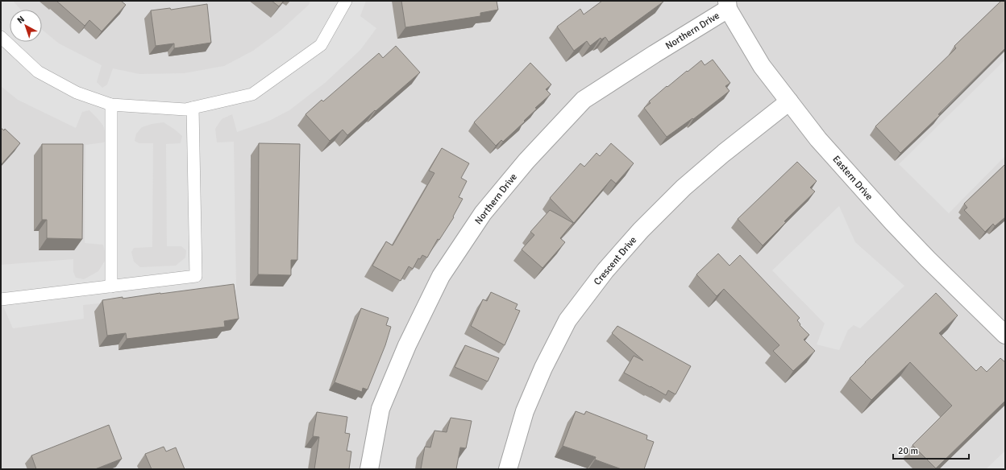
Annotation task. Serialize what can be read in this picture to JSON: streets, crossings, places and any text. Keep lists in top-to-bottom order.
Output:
{
  "streets": {
    "street": ["Northern Drive", "Eastern Drive", "Crescent Drive"]
  },
  "crossings": [
    ["Northern Drive", "Eastern Drive"],
    ["Eastern Drive", "Crescent Drive"]
  ],
  "scale_bar": "20 m",
  "north": "top left"
}
